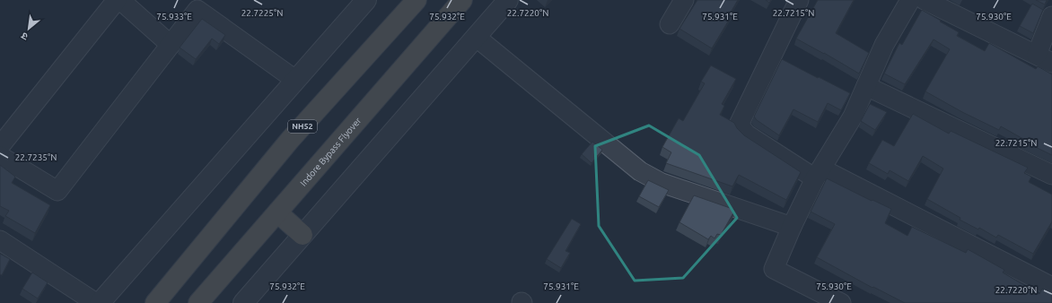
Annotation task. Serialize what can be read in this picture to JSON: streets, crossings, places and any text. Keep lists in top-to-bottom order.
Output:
{
  "streets": {
    "highway": ["NH52", "Indore Bypass Flyover"]
  },
  "north": "bottom left",
  "coordinates": [
    "22.7225°N",
    "22.7220°N",
    "22.7215°N",
    "75.933°E",
    "75.932°E",
    "75.931°E",
    "75.930°E",
    "22.7235°N"
  ]
}
